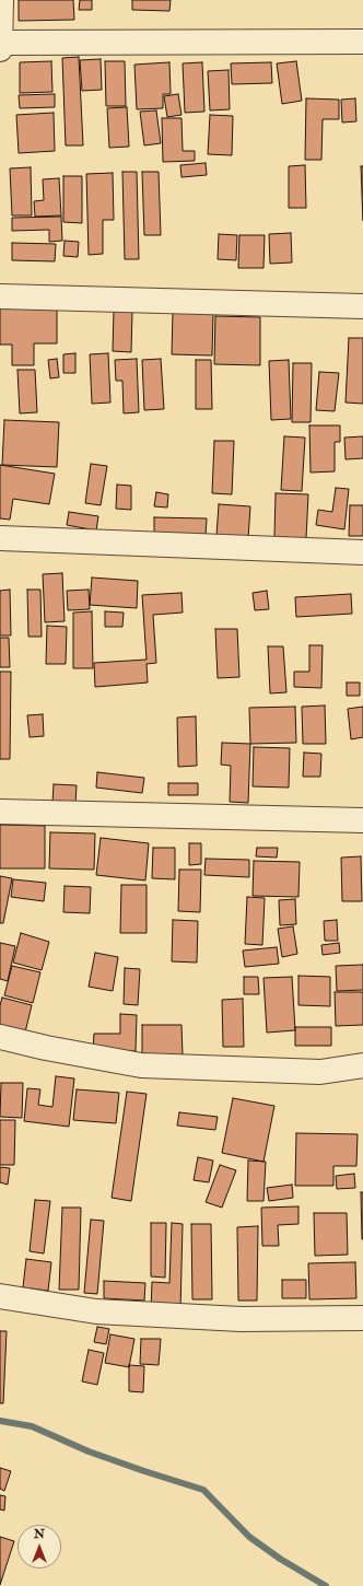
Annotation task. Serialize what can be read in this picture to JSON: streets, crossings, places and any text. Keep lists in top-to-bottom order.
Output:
{
  "north": "top"
}
